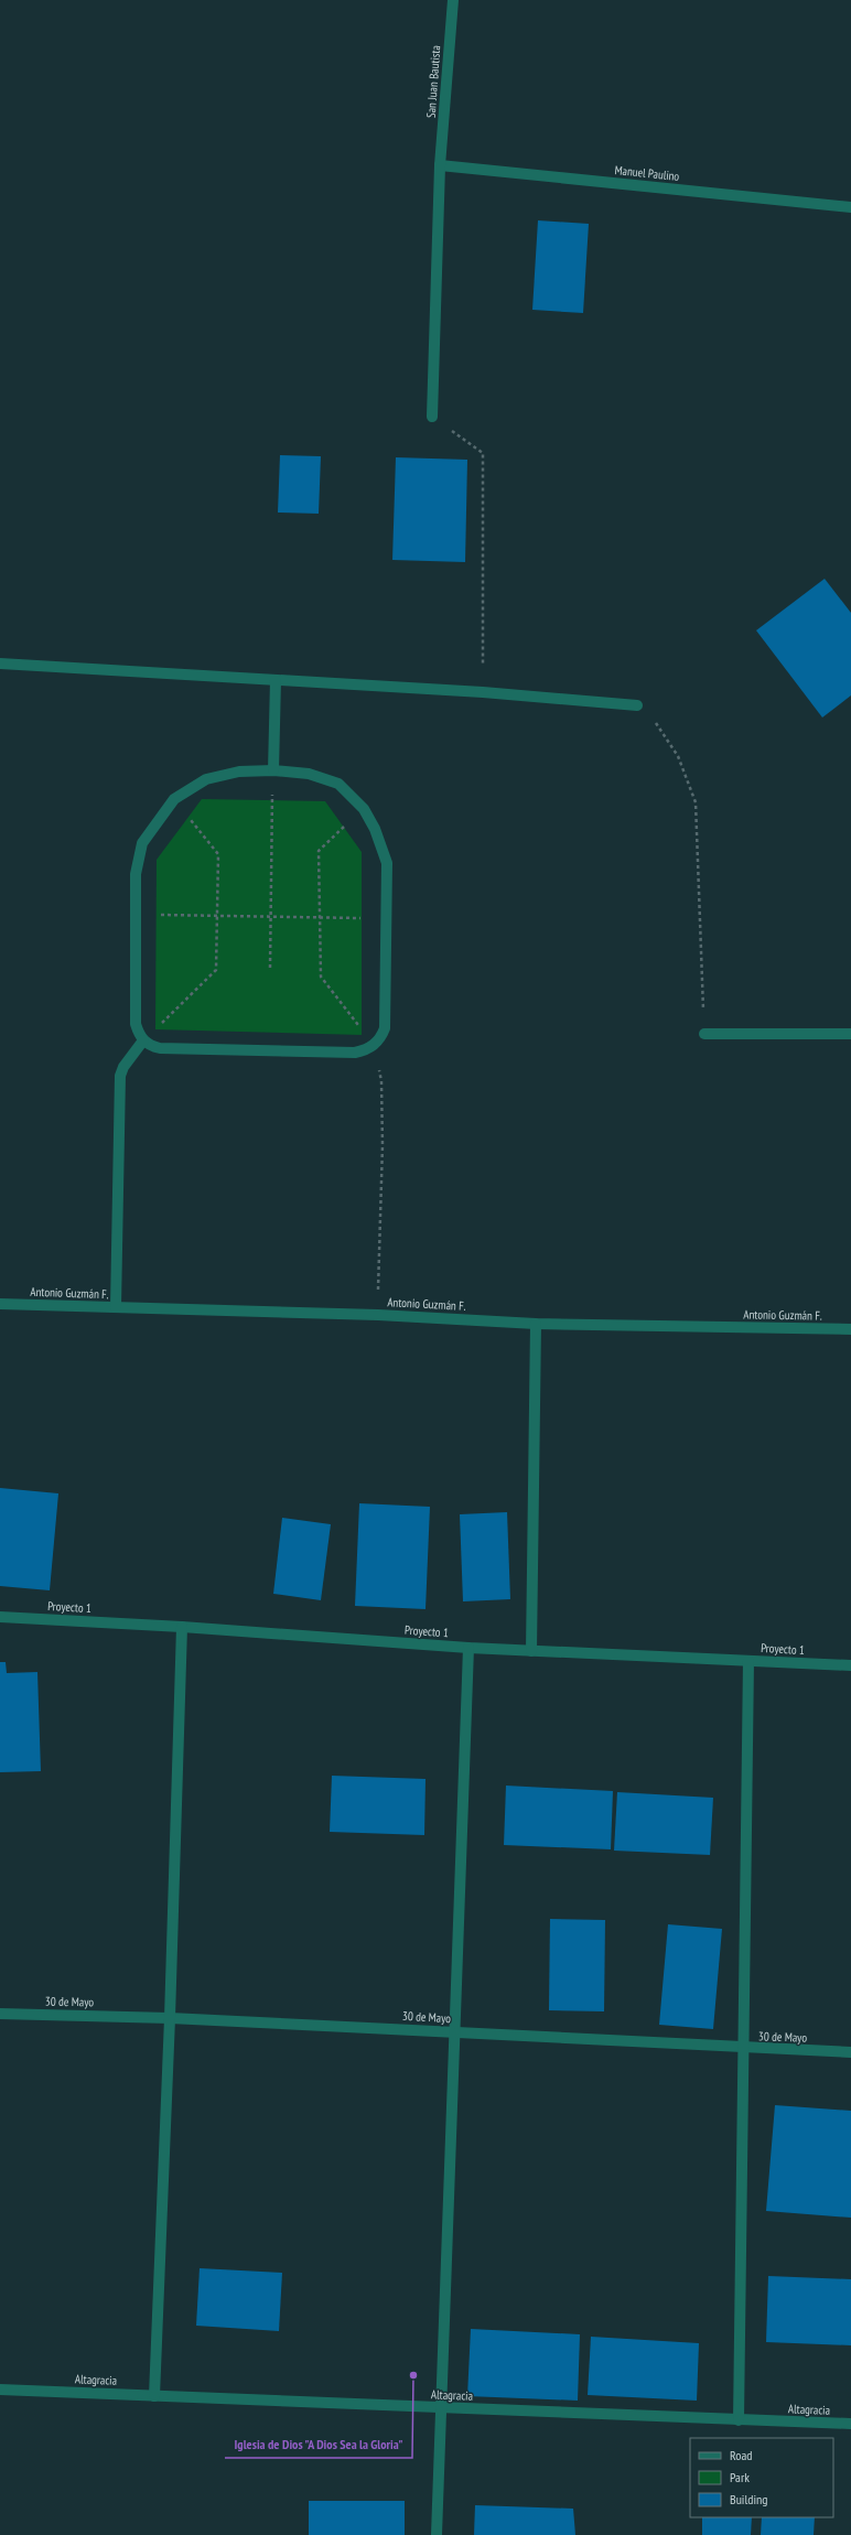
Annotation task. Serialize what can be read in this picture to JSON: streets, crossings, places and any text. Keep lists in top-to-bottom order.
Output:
{
  "streets": {
    "street": [
      "San Juan Bautista",
      "Manuel Paulino",
      "Antonio Guzmán F.",
      "Proyecto 1",
      "30 de Mayo",
      "Altagracia"
    ]
  },
  "crossings": [
    ["San Juan Bautista", "Manuel Paulino"]
  ],
  "places": ["Iglesia de Dios \"A Dios Sea la Gloria\""],
  "legend": ["Road", "Park", "Building"]
}
